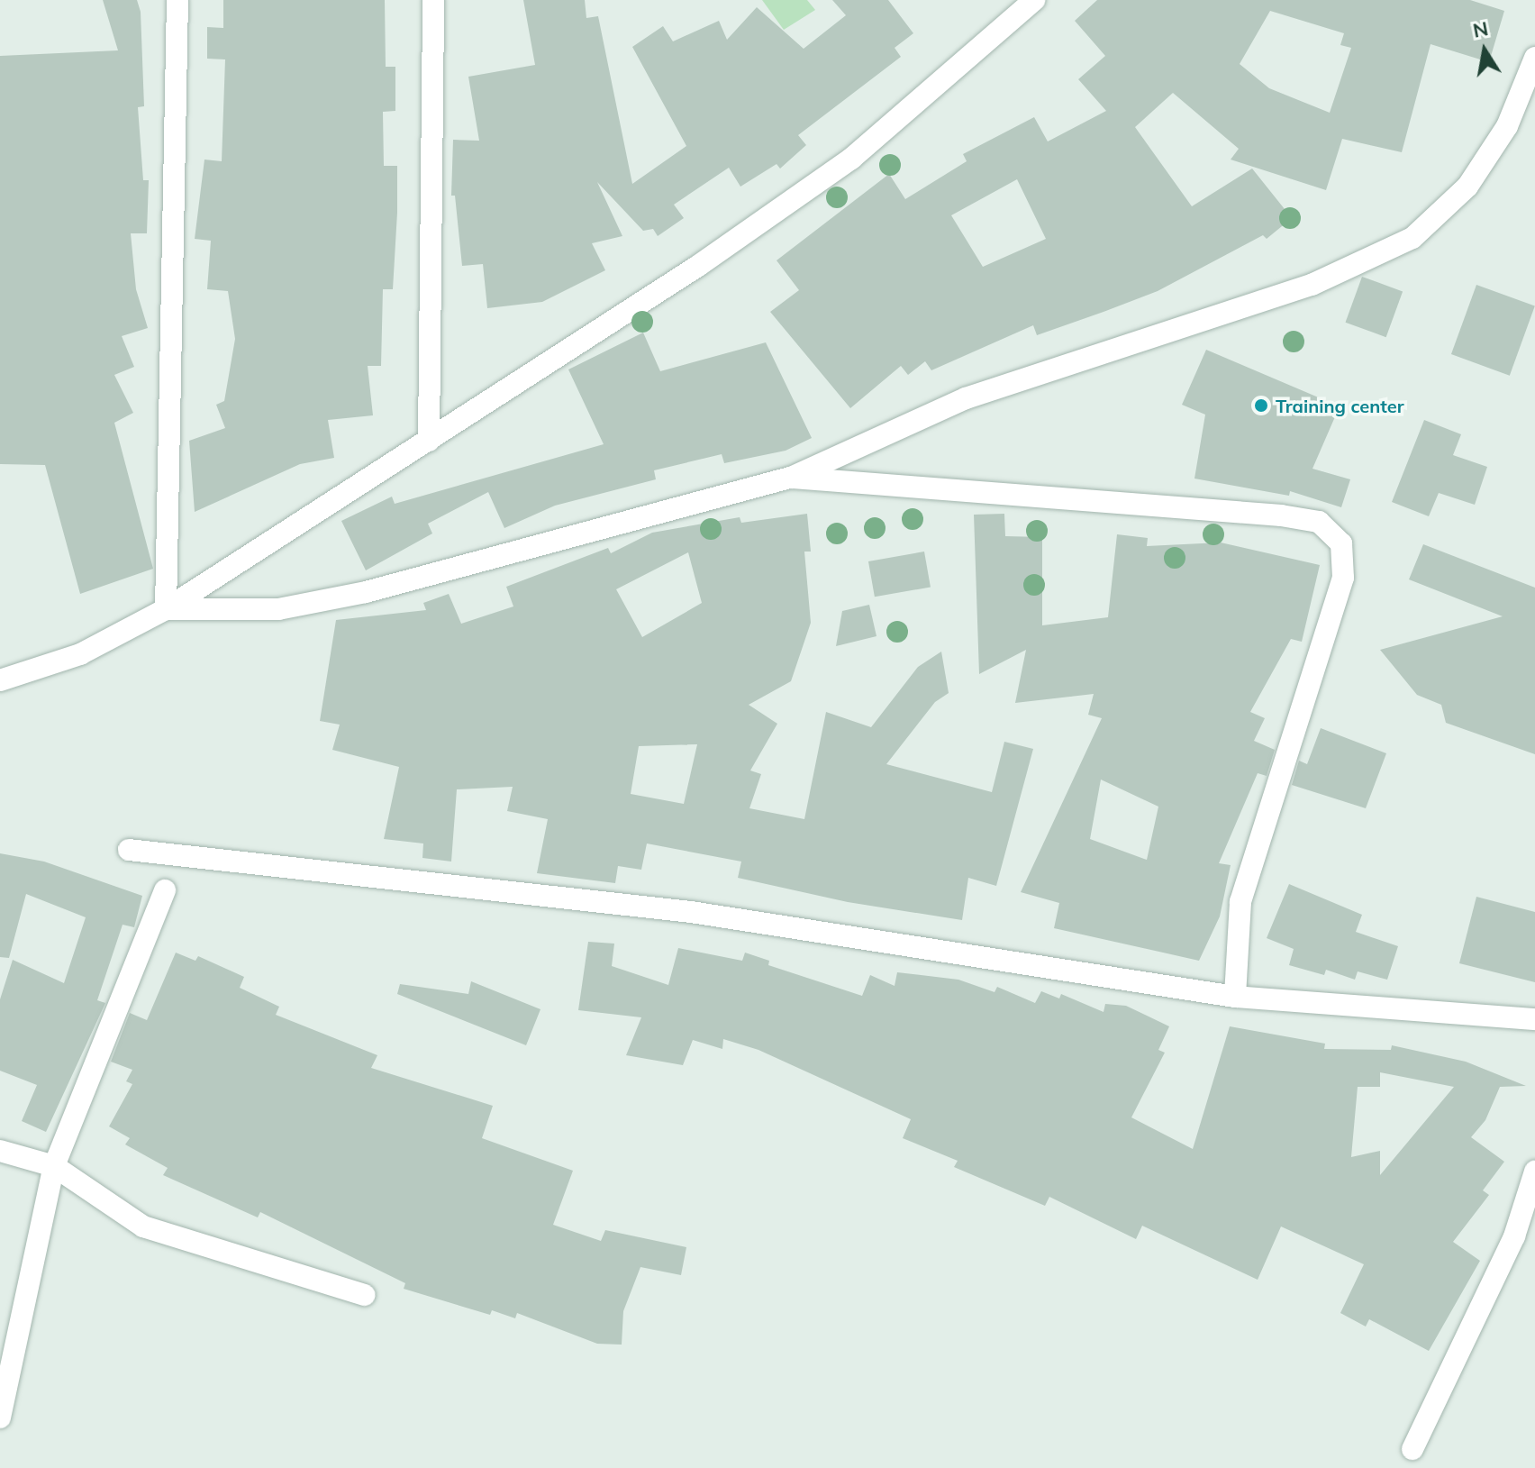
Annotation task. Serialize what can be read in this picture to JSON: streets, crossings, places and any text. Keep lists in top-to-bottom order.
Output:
{
  "places": ["Training center"],
  "north": "top"
}
